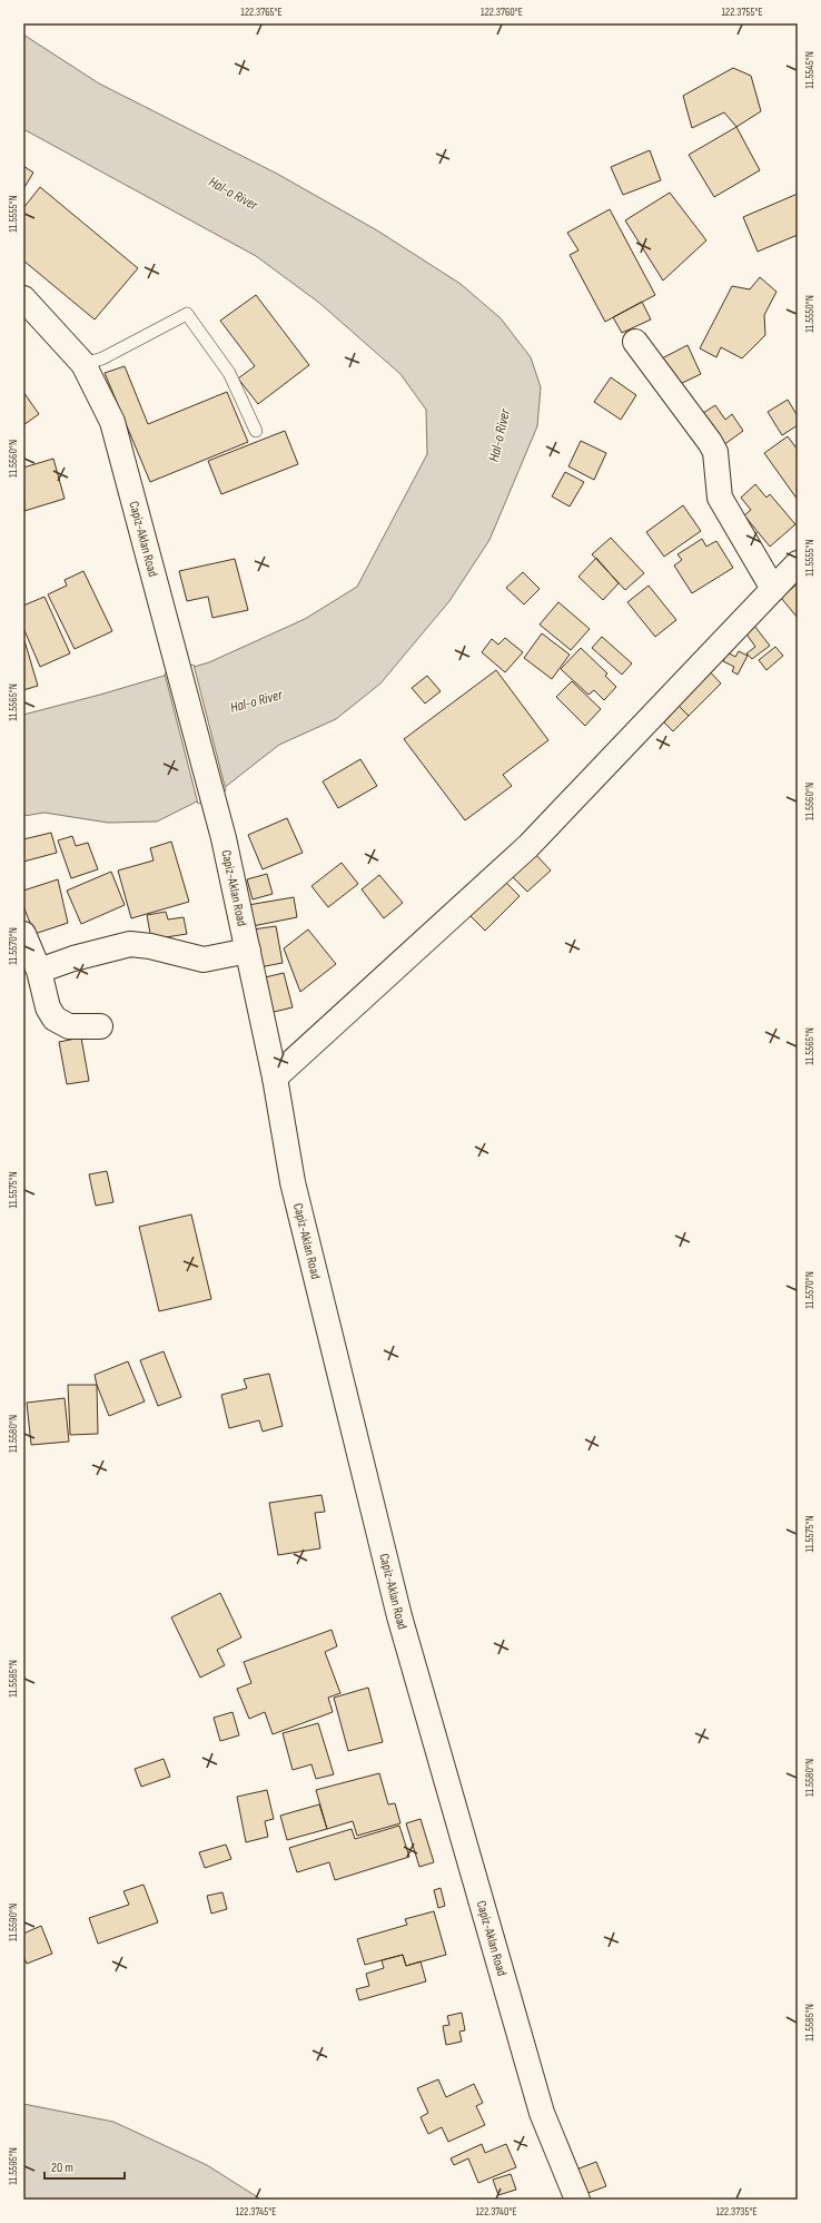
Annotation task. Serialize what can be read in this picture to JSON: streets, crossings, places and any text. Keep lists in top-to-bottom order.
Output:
{
  "streets": {
    "main road": ["Capiz-Aklan Road"]
  },
  "water": ["Hal-o River"],
  "scale_bar": "20 m",
  "coordinates": [
    "122.3765°E",
    "122.3760°E",
    "122.3755°E",
    "11.5545°N",
    "11.5555°N",
    "11.5550°N",
    "11.5560°N",
    "11.5565°N",
    "11.5570°N",
    "11.5575°N",
    "11.5580°N",
    "11.5585°N",
    "11.5590°N",
    "11.5595°N",
    "122.3745°E",
    "122.3740°E",
    "122.3735°E"
  ]
}
